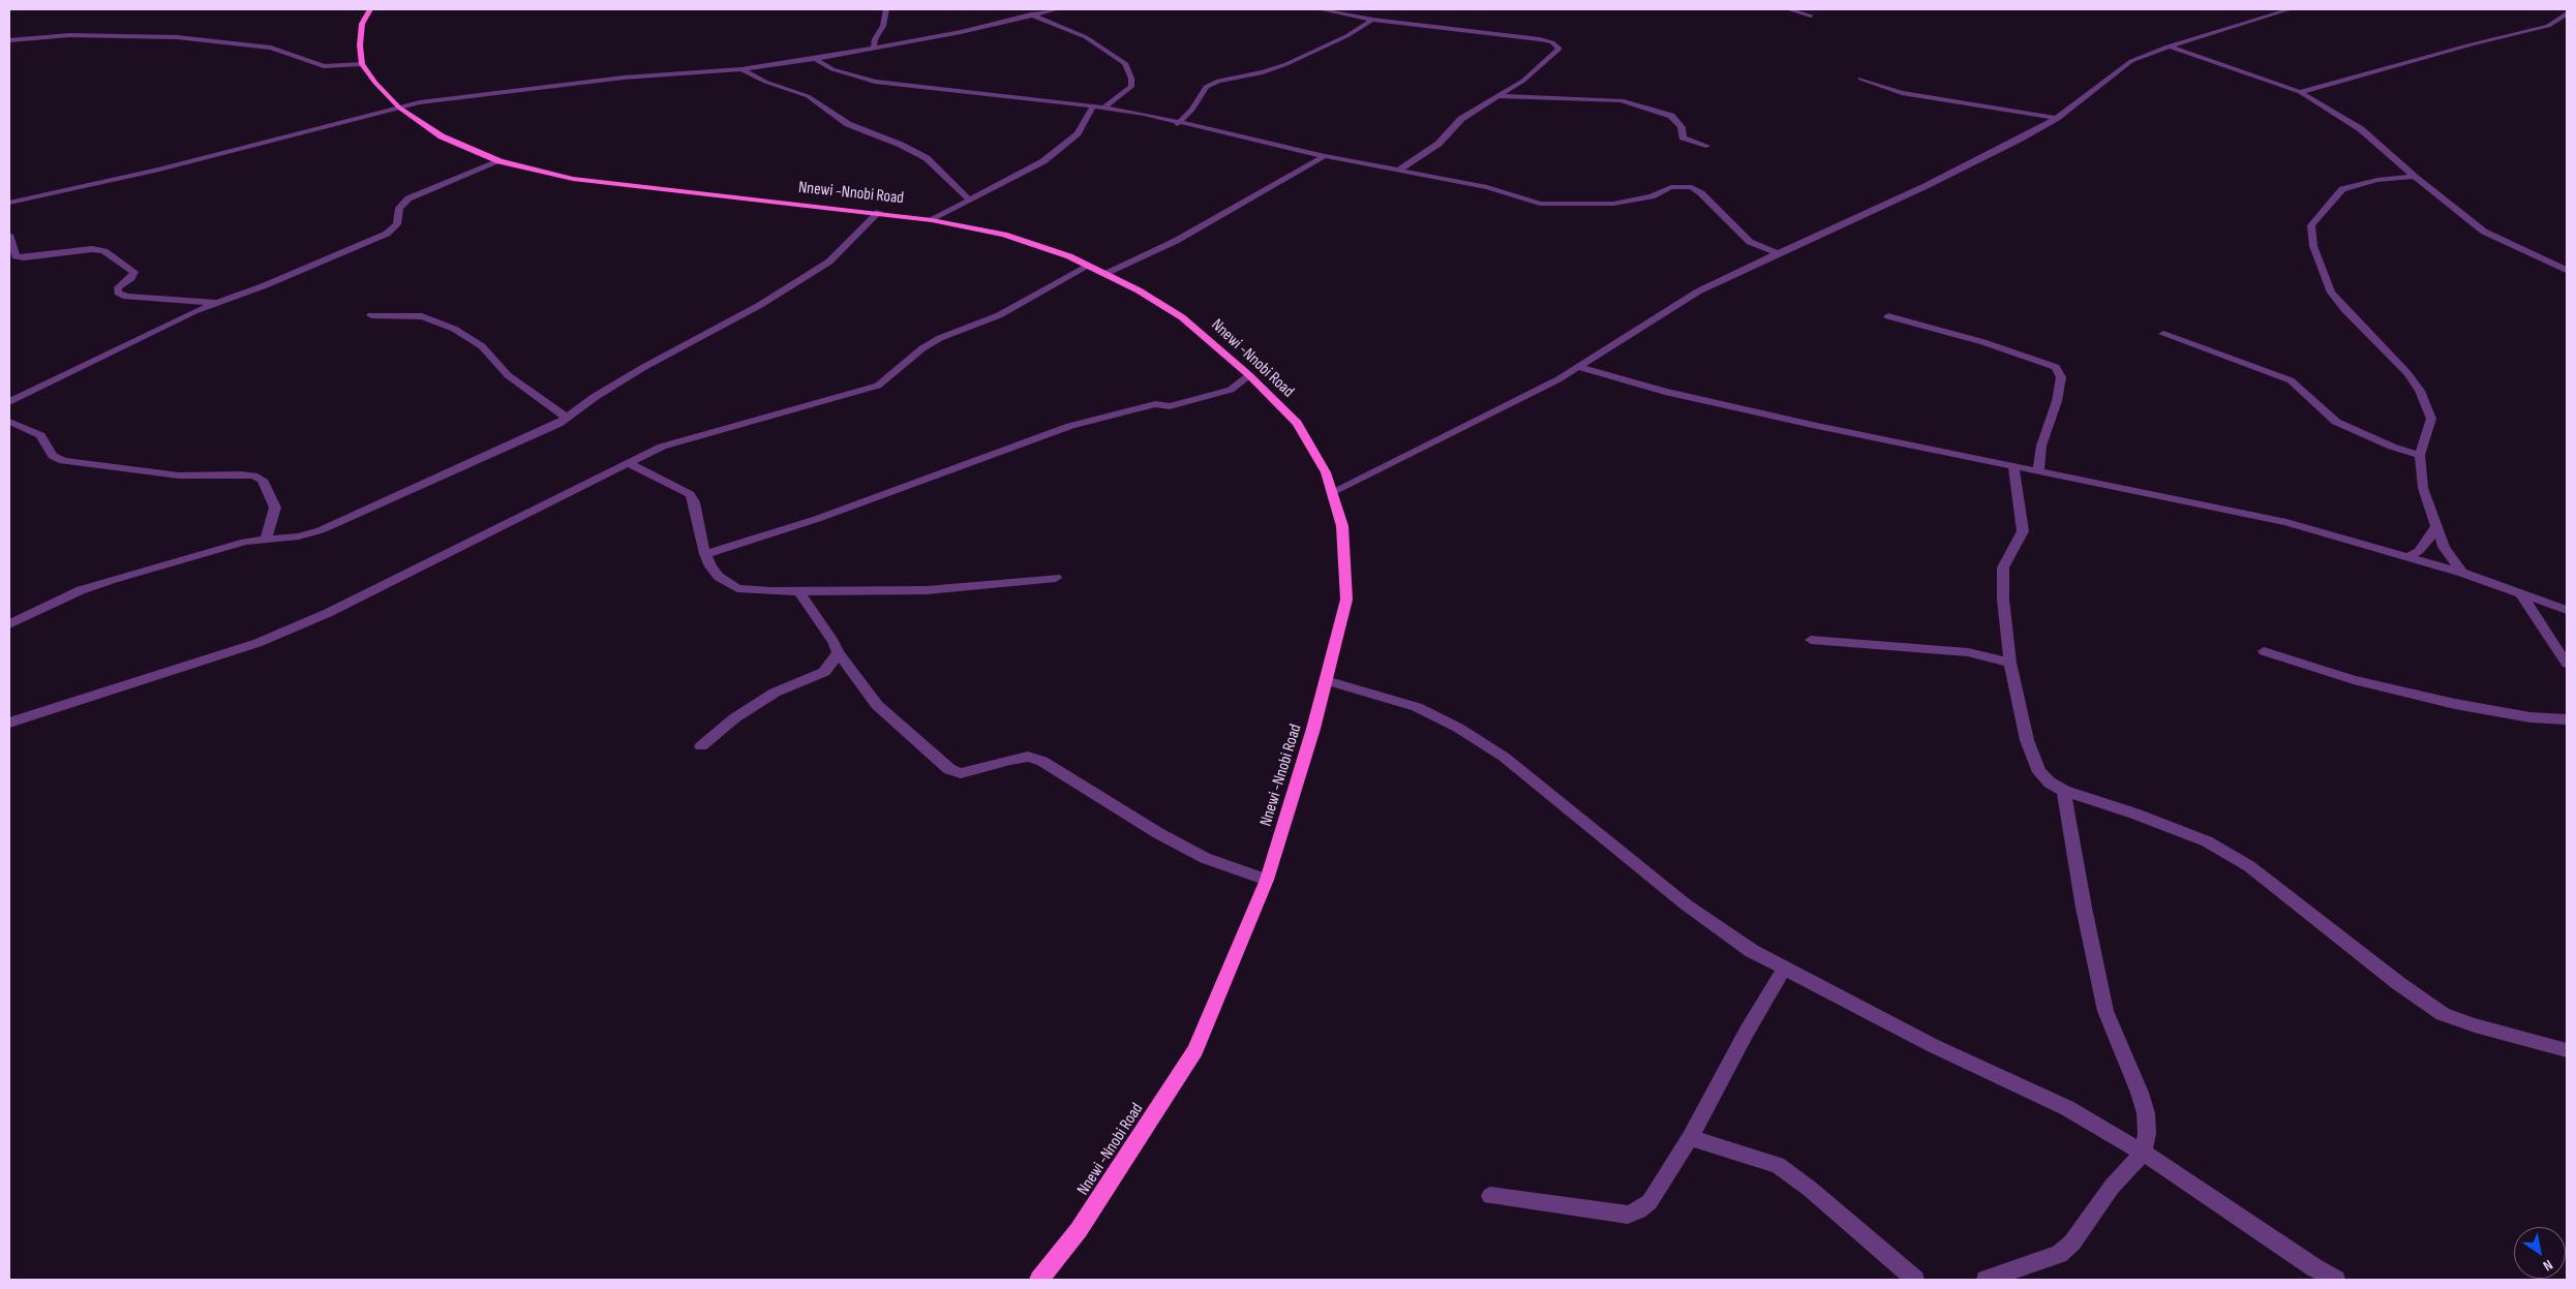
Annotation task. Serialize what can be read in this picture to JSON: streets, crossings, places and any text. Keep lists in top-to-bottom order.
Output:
{
  "streets": {
    "main road": ["Nnewi -Nnobi Road"]
  },
  "north": "bottom right"
}
